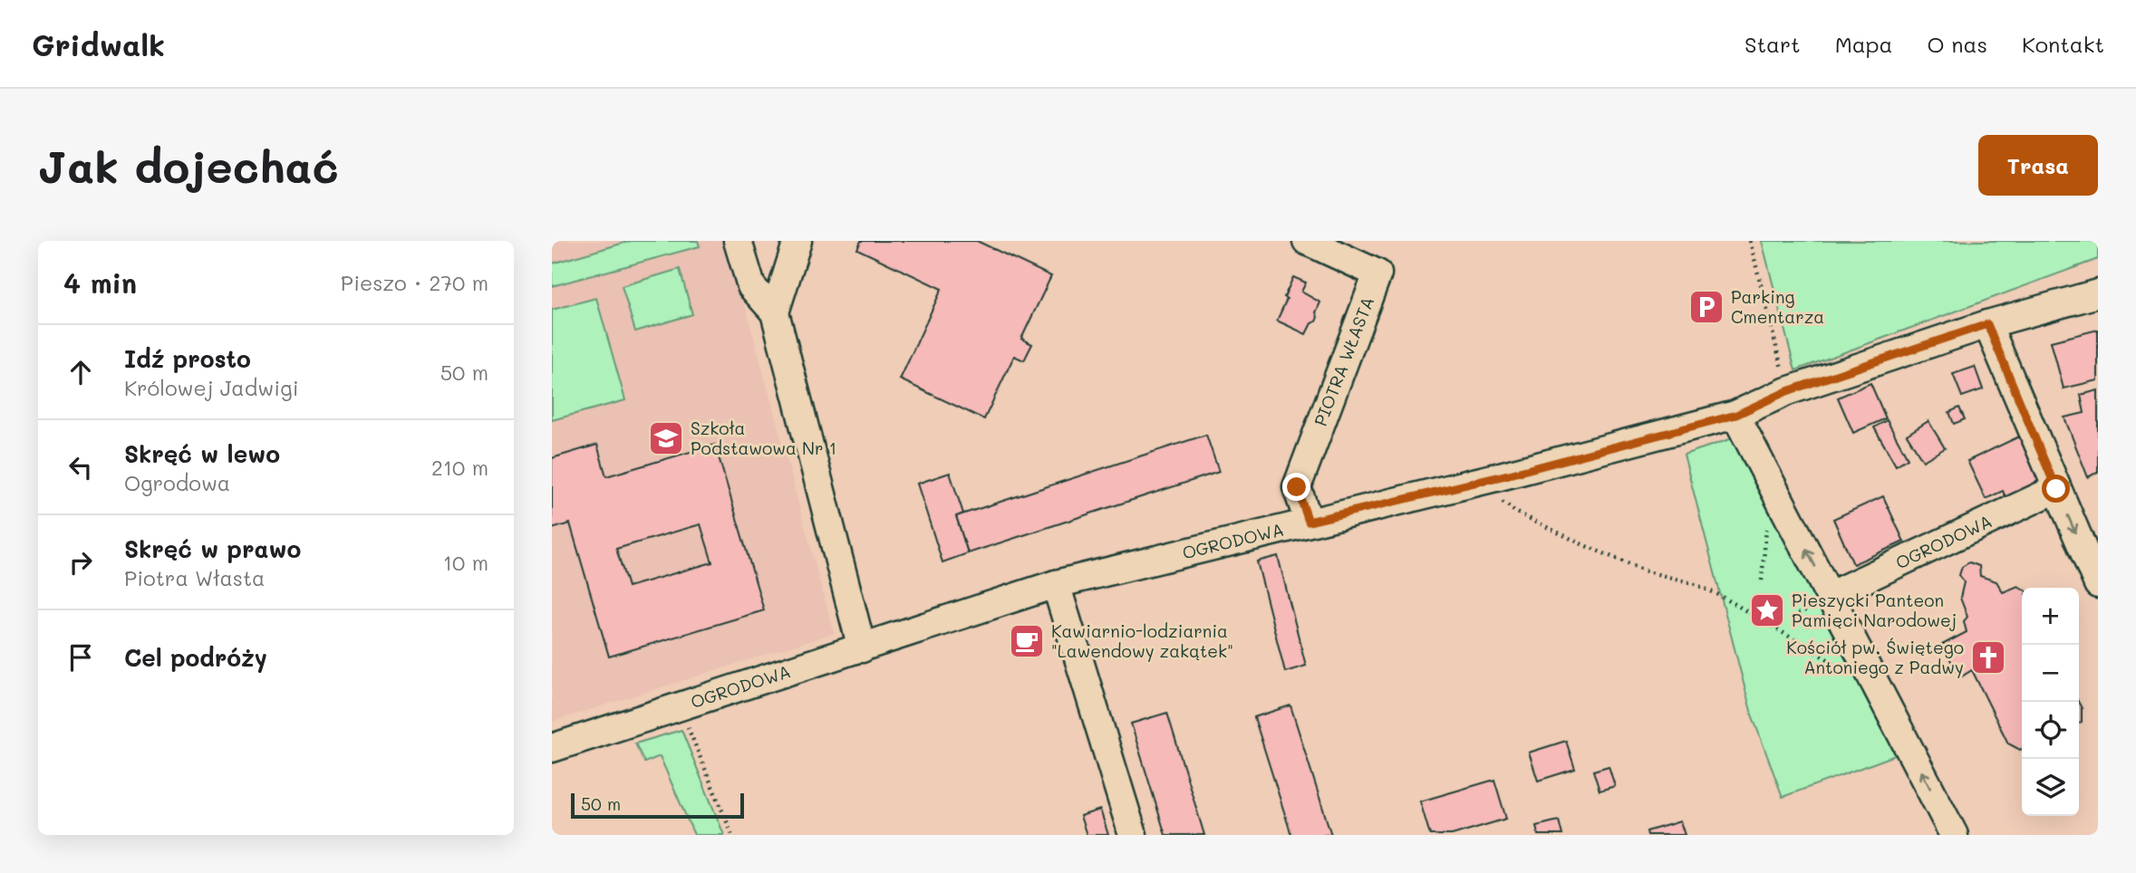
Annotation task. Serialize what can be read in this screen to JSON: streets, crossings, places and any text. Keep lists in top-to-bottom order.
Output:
{
  "streets": {
    "street": ["PIOTRA WŁASTA", "OGRODOWA"]
  },
  "crossings": [
    ["PIOTRA WŁASTA", "OGRODOWA"]
  ],
  "places": {
    "parking": ["Parking Cmentarza"],
    "school or university": ["Szkoła Podstawowa Nr 1"],
    "place": ["Pieszycki Panteon Pamięci Narodowej"],
    "cafe": ["Kawiarnio-lodziarnia \"Lawendowy zakątek\""],
    "church": ["Kościół pw. Świętego Antoniego z Padwy"]
  },
  "scale_bar": "50 m",
  "page": {
    "header": "Gridwalk",
    "nav": [
      "Start",
      "Mapa",
      "O nas",
      "Kontakt"
    ],
    "buttons": "Trasa",
    "title": "Jak dojechać",
    "heading": ["4 min", "Pieszo · 270 m"],
    "list": [
      ["Idź prosto", "Królowej Jadwigi", "50 m"],
      ["Skręć w lewo", "Ogrodowa", "210 m"],
      ["Skręć w prawo", "Piotra Własta", "10 m"],
      "Cel podróży"
    ],
    "map_buttons": ["+", "−"],
    "scale": "50 m"
  }
}
